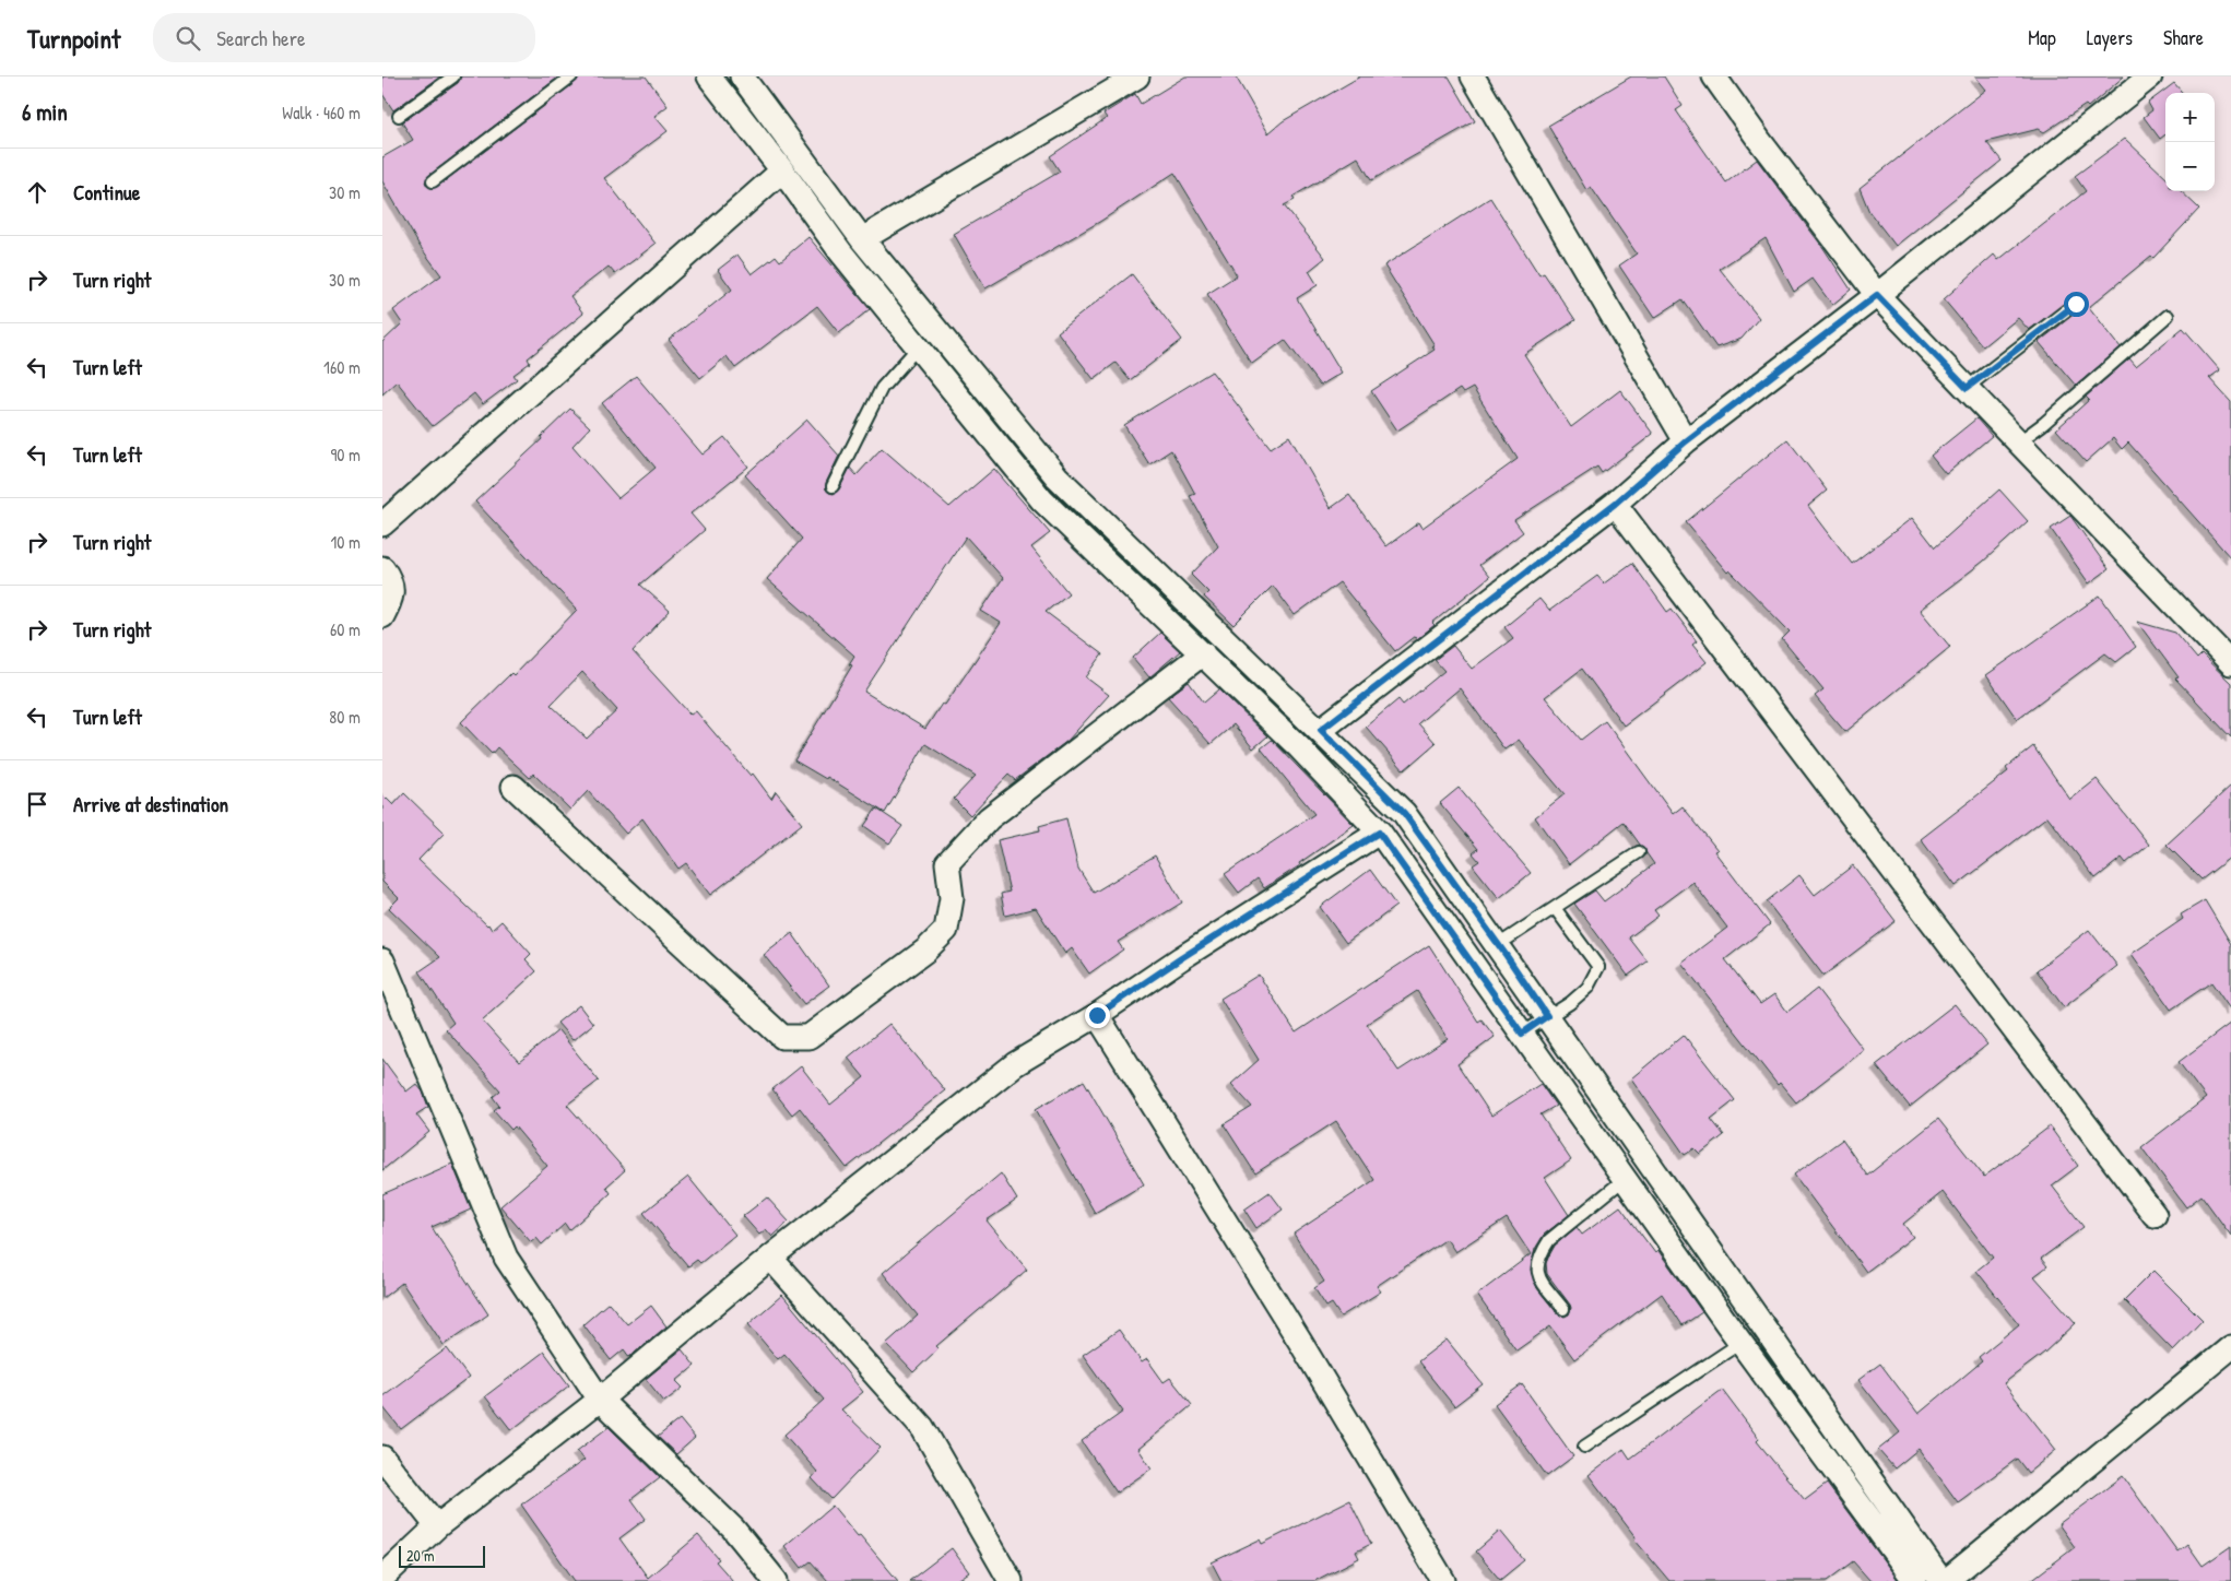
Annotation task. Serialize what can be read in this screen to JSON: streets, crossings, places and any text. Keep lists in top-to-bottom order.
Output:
{
  "scale_bar": "20 m",
  "page": {
    "header": "Turnpoint",
    "search": "Search here",
    "nav": ["Map", "Layers", "Share"],
    "heading": ["6 min", "Walk · 460 m"],
    "map_buttons": ["+", "−"],
    "list": [
      ["Continue", "30 m"],
      ["Turn right", "30 m"],
      ["Turn left", "160 m"],
      ["Turn left", "90 m"],
      ["Turn right", "10 m"],
      ["Turn right", "60 m"],
      ["Turn left", "80 m"],
      "Arrive at destination"
    ],
    "scale": "20 m"
  }
}
